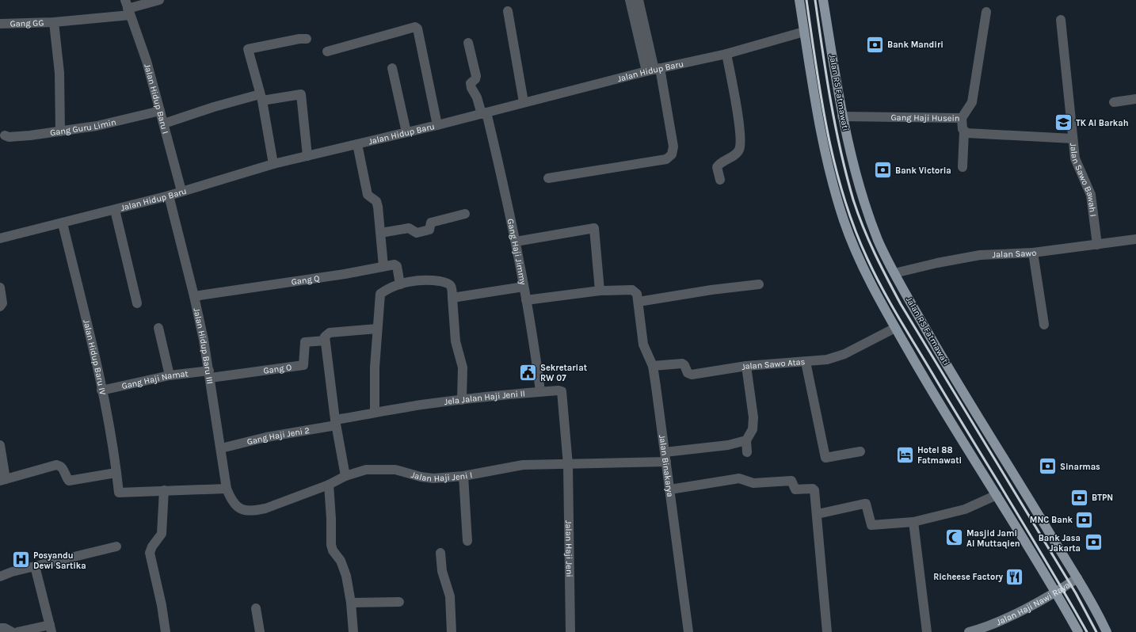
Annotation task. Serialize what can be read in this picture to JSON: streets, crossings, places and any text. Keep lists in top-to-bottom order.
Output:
{
  "streets": {
    "main road": ["Jalan RS Fatmawati"],
    "street": [
      "Gang GG",
      "Jalan Hidup Baru",
      "Jalan Hidup Baru I",
      "Gang Haji Husein",
      "Gang Guru Limin",
      "Jalan Sawo Bawah I",
      "Gang Haji Jimmy",
      "Jalan Sawo",
      "Gang Q",
      "Jalan Hidup Baru III",
      "Jalan Hidup Baru IV",
      "Jalan Sawo Atas",
      "Gang O",
      "Gang Haji Namat",
      "Jela Jalan Haji Jeni II",
      "Gang Haji Jeni 2",
      "Jalan Binakarya",
      "Jalan Haji Jeni I",
      "Jalan Haji Jeni",
      "Jalan Haji Nawi Raya"
    ]
  },
  "crossings": [
    ["Gang GG", "Jalan Hidup Baru I"],
    ["Jalan Hidup Baru", "Jalan Hidup Baru I"],
    ["Jalan Hidup Baru", "Gang Haji Jimmy"],
    ["Jalan Hidup Baru", "Jalan Hidup Baru III"],
    ["Jalan Hidup Baru", "Jalan Hidup Baru IV"],
    ["Jalan RS Fatmawati", "Gang Haji Husein"],
    ["Jalan RS Fatmawati", "Jalan Sawo"],
    ["Jalan RS Fatmawati", "Jalan Haji Nawi Raya"],
    ["Jalan Hidup Baru I", "Gang Guru Limin"],
    ["Gang Haji Husein", "Jalan Sawo Bawah I"],
    ["Jalan Sawo Bawah I", "Jalan Sawo"],
    ["Gang Haji Jimmy", "Jela Jalan Haji Jeni II"],
    ["Gang Q", "Jalan Hidup Baru III"],
    ["Jalan Hidup Baru III", "Gang O"],
    ["Jalan Hidup Baru III", "Gang Haji Namat"],
    ["Jalan Hidup Baru III", "Gang Haji Jeni 2"],
    ["Jalan Hidup Baru III", "Jalan Haji Jeni I"],
    ["Jalan Hidup Baru IV", "Gang Haji Namat"],
    ["Jalan Sawo Atas", "Jalan Binakarya"],
    ["Gang O", "Gang Haji Namat"],
    ["Jela Jalan Haji Jeni II", "Gang Haji Jeni 2"],
    ["Jela Jalan Haji Jeni II", "Jalan Haji Jeni I"],
    ["Jela Jalan Haji Jeni II", "Jalan Haji Jeni"],
    ["Jalan Binakarya", "Jalan Haji Jeni I"],
    ["Jalan Haji Jeni I", "Jalan Haji Jeni"]
  ],
  "places": {
    "bank": [
      "Bank Mandiri",
      "Bank Victoria",
      "Sinarmas",
      "BTPN",
      "MNC Bank",
      "Bank Jasa Jakarta"
    ],
    "school or university": ["TK Al Barkah"],
    "public building": ["Sekretariat RW 07"],
    "hotel": ["Hotel 88 Fatmawati"],
    "mosque": ["Masjid Jami Al Muttaqien"],
    "hospital": ["Posyandu Dewi Sartika"],
    "restaurant": ["Richeese Factory"]
  }
}
